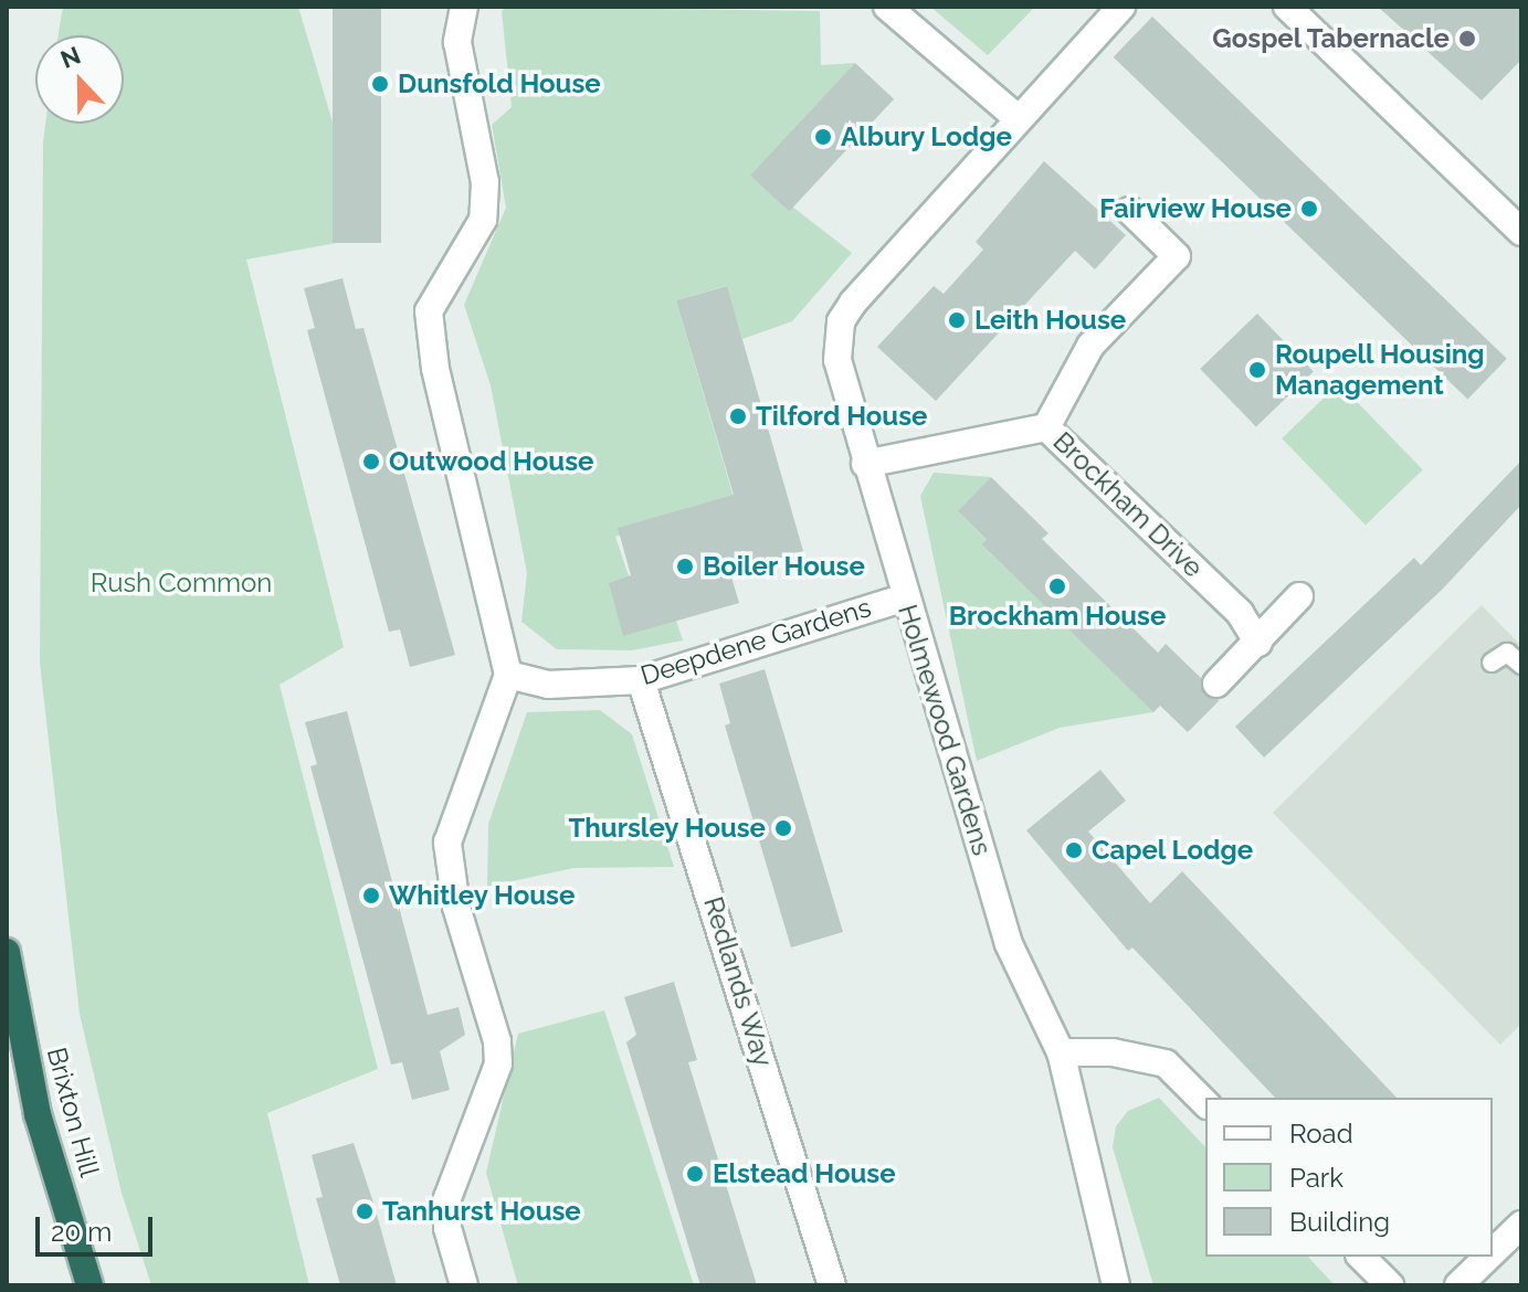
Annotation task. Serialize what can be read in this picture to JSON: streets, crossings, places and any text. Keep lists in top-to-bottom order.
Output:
{
  "streets": {
    "highway": ["Brixton Hill"],
    "street": [
      "Brockham Drive",
      "Deepdene Gardens",
      "Holmewood Gardens",
      "Redlands Way"
    ]
  },
  "crossings": [
    ["Brockham Drive", "Holmewood Gardens"],
    ["Deepdene Gardens", "Holmewood Gardens"],
    ["Deepdene Gardens", "Redlands Way"]
  ],
  "parks": ["Rush Common"],
  "places": [
    "Gospel Tabernacle",
    "Dunsfold House",
    "Albury Lodge",
    "Fairview House",
    "Leith House",
    "Roupell Housing Management",
    "Tilford House",
    "Outwood House",
    "Boiler House",
    "Brockham House",
    "Thursley House",
    "Capel Lodge",
    "Whitley House",
    "Elstead House",
    "Tanhurst House"
  ],
  "legend": ["Road", "Park", "Building"],
  "scale_bar": "20 m",
  "north": "top"
}
